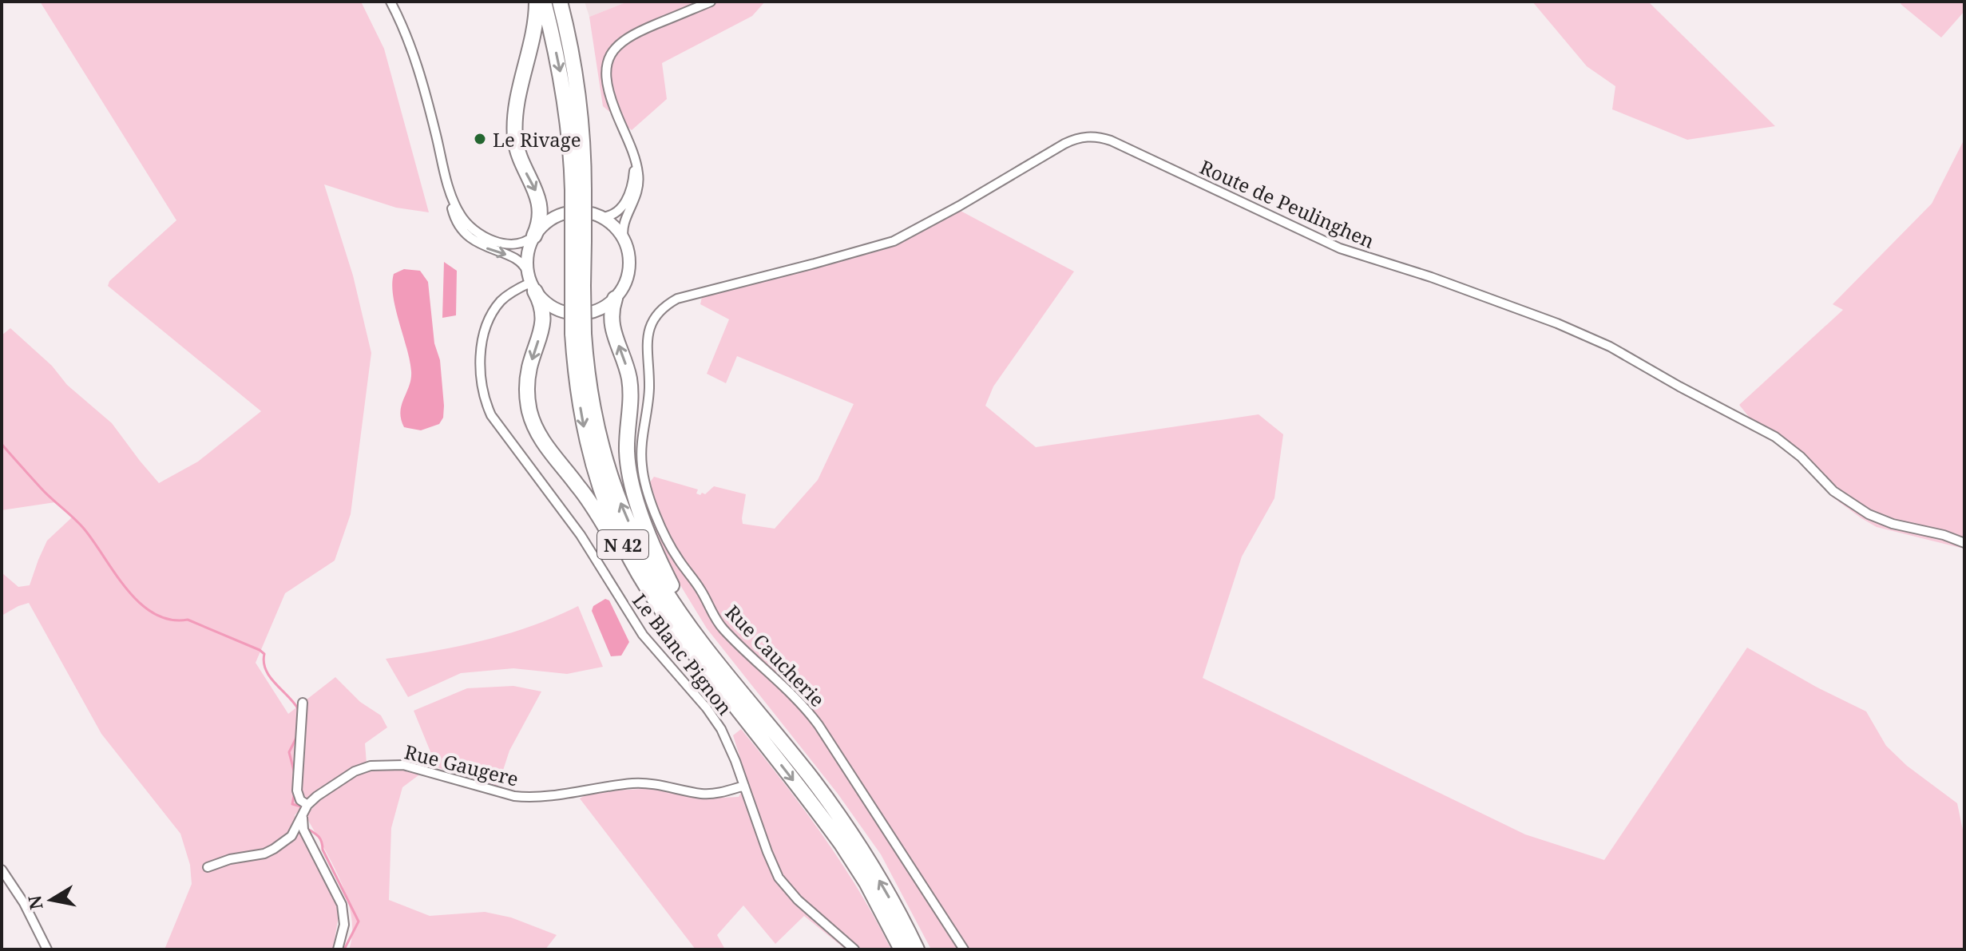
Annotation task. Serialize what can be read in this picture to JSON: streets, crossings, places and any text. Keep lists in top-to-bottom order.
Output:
{
  "streets": {
    "highway": ["N 42"],
    "street": [
      "Route de Peulinghen",
      "Le Blanc Pignon",
      "Rue Caucherie",
      "Rue Gaugere"
    ]
  },
  "crossings": [
    ["Route de Peulinghen", "Rue Caucherie"],
    ["Le Blanc Pignon", "Rue Gaugere"]
  ],
  "places": ["Le Rivage"],
  "north": "left"
}
